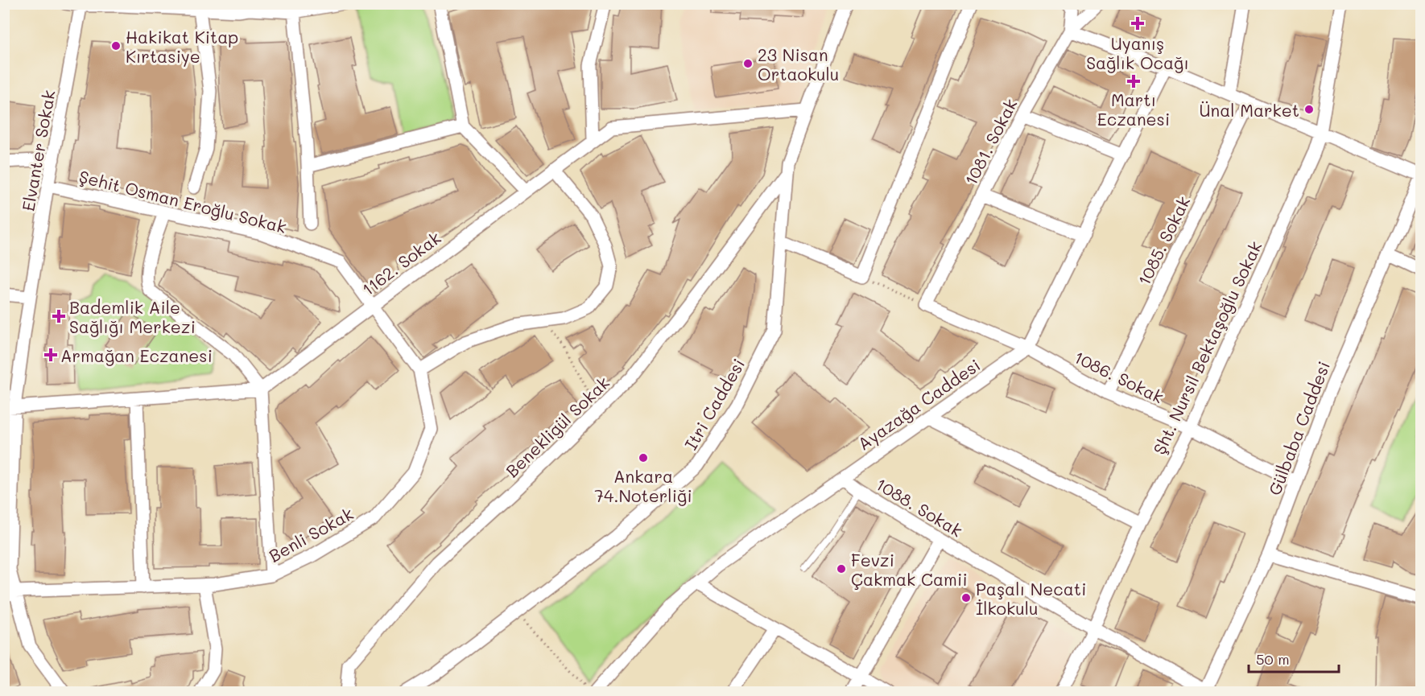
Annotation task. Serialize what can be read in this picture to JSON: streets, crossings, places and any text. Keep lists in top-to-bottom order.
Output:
{
  "streets": {
    "street": [
      "1081. Sokak",
      "Elvanter Sokak",
      "Şehit Osman Eroğlu Sokak",
      "1085. Sokak",
      "1162. Sokak",
      "Şht. Nursil Bektaşoğlu Sokak",
      "1086. Sokak",
      "Itri Caddesi",
      "Ayazağa Caddesi",
      "Benekligül Sokak",
      "Gülbaba Caddesi",
      "1088. Sokak",
      "Benli Sokak"
    ]
  },
  "crossings": [
    ["1081. Sokak", "1086. Sokak"],
    ["Elvanter Sokak", "Şehit Osman Eroğlu Sokak"],
    ["Elvanter Sokak", "Benli Sokak"],
    ["Şehit Osman Eroğlu Sokak", "1162. Sokak"],
    ["Şehit Osman Eroğlu Sokak", "Benli Sokak"],
    ["1085. Sokak", "1086. Sokak"],
    ["1162. Sokak", "Itri Caddesi"],
    ["1162. Sokak", "Benli Sokak"],
    ["Şht. Nursil Bektaşoğlu Sokak", "1086. Sokak"],
    ["Şht. Nursil Bektaşoğlu Sokak", "1088. Sokak"],
    ["1086. Sokak", "Ayazağa Caddesi"],
    ["1086. Sokak", "Gülbaba Caddesi"],
    ["Itri Caddesi", "Benekligül Sokak"],
    ["Ayazağa Caddesi", "1088. Sokak"],
    ["Gülbaba Caddesi", "1088. Sokak"]
  ],
  "places": {
    "health": [
      "Uyanış Sağlık Ocağı",
      "Martı Eczanesi",
      "Bademlik Aile Sağlığı Merkezi",
      "Armağan Eczanesi"
    ],
    "other": [
      "Hakikat Kitap Kırtasiye",
      "23 Nisan Ortaokulu",
      "Ünal Market",
      "Ankara 74.Noterliği",
      "Fevzi Çakmak Camii",
      "Paşalı Necati İlkokulu"
    ]
  },
  "scale_bar": "50 m"
}
